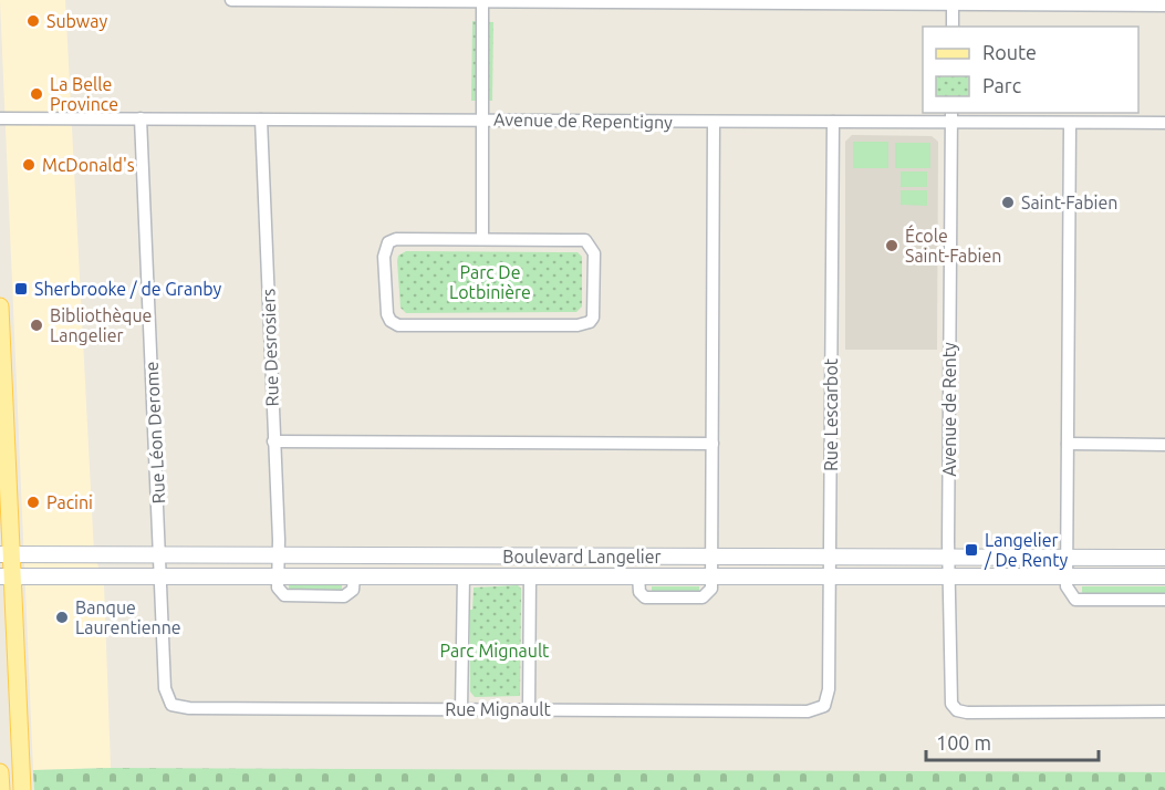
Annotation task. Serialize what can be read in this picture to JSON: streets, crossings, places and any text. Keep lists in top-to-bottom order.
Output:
{
  "streets": {
    "main road": ["Boulevard Langelier"],
    "street": [
      "Avenue de Repentigny",
      "Rue Desrosiers",
      "Avenue de Renty",
      "Rue Lescarbot",
      "Rue Léon Derome",
      "Rue Mignault"
    ]
  },
  "crossings": [
    ["Avenue de Repentigny", "Rue Desrosiers"],
    ["Avenue de Repentigny", "Avenue de Renty"],
    ["Avenue de Repentigny", "Rue Lescarbot"],
    ["Avenue de Repentigny", "Rue Léon Derome"],
    ["Rue Desrosiers", "Boulevard Langelier"],
    ["Avenue de Renty", "Boulevard Langelier"],
    ["Rue Lescarbot", "Boulevard Langelier"],
    ["Rue Lescarbot", "Rue Mignault"],
    ["Rue Léon Derome", "Boulevard Langelier"],
    ["Rue Léon Derome", "Rue Mignault"]
  ],
  "parks": ["Parc De Lotbinière", "Parc Mignault"],
  "places": {
    "other": [
      "Subway",
      "La Belle Province",
      "McDonald's",
      "Saint-Fabien",
      "École Saint-Fabien",
      "Bibliothèque Langelier",
      "Pacini",
      "Banque Laurentienne"
    ],
    "transit": ["Sherbrooke / de Granby", "Langelier / De Renty"]
  },
  "legend": ["Route", "Parc"],
  "scale_bar": "100 m"
}
